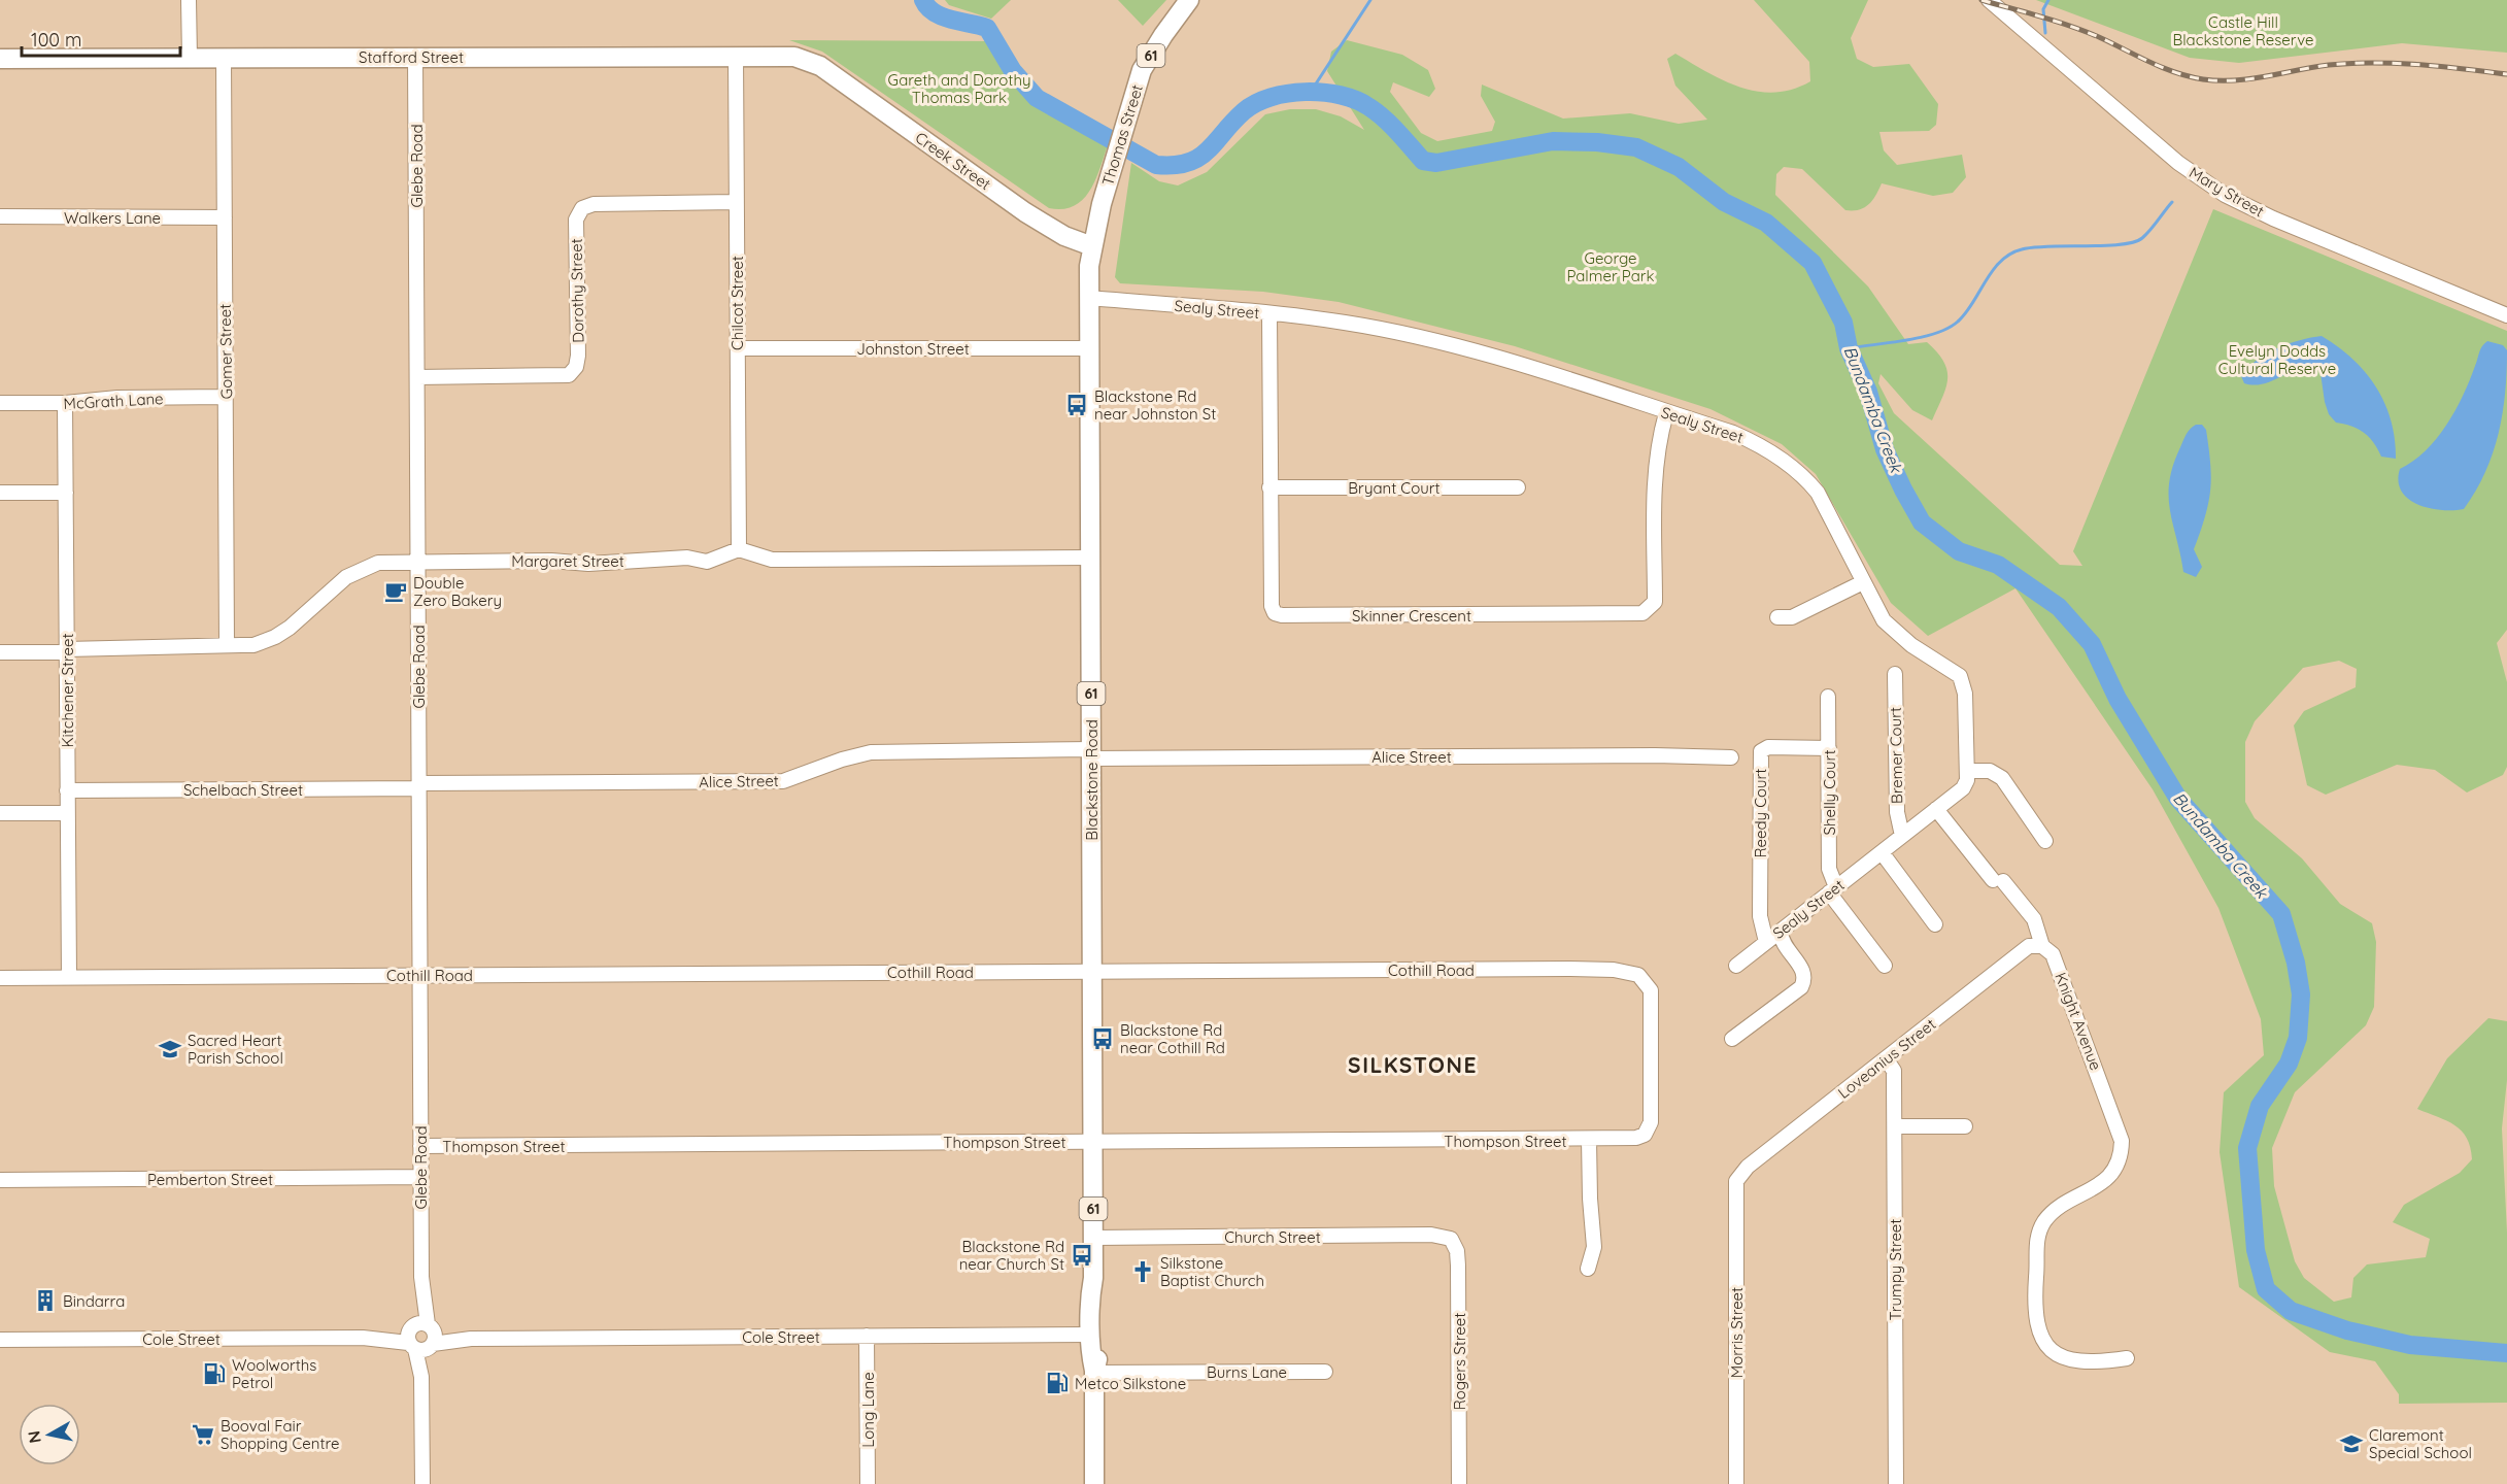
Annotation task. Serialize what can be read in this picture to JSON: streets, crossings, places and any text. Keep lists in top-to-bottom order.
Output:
{
  "streets": {
    "main road": [
      "61",
      "Stafford Street",
      "Thomas Street",
      "Creek Street",
      "Blackstone Road"
    ],
    "street": [
      "Glebe Road",
      "Mary Street",
      "Walkers Lane",
      "Dorothy Street",
      "Chilcot Street",
      "Sealy Street",
      "Johnston Street",
      "Gomer Street",
      "McGrath Lane",
      "Bryant Court",
      "Margaret Street",
      "Skinner Crescent",
      "Kitchener Street",
      "Bremer Court",
      "Alice Street",
      "Schelbach Street",
      "Shelly Court",
      "Reedy Court",
      "Cothill Road",
      "Knight Avenue",
      "Loveanius Street",
      "Thompson Street",
      "Pemberton Street",
      "Church Street",
      "Trumpy Street",
      "Morris Street",
      "Cole Street",
      "Rogers Street",
      "Burns Lane",
      "Long Lane"
    ]
  },
  "crossings": [
    ["Stafford Street", "Creek Street"],
    ["Stafford Street", "Glebe Road"],
    ["Stafford Street", "Chilcot Street"],
    ["Stafford Street", "Gomer Street"],
    ["Thomas Street", "Creek Street"],
    ["Thomas Street", "Blackstone Road"],
    ["Creek Street", "Blackstone Road"],
    ["Glebe Road", "Dorothy Street"],
    ["Glebe Road", "Margaret Street"],
    ["Glebe Road", "Alice Street"],
    ["Glebe Road", "Schelbach Street"],
    ["Glebe Road", "Cothill Road"],
    ["Glebe Road", "Thompson Street"],
    ["Glebe Road", "Pemberton Street"],
    ["Glebe Road", "Cole Street"],
    ["Walkers Lane", "Gomer Street"],
    ["Dorothy Street", "Chilcot Street"],
    ["Chilcot Street", "Johnston Street"],
    ["Chilcot Street", "Margaret Street"],
    ["Sealy Street", "Skinner Crescent"],
    ["Sealy Street", "Bremer Court"],
    ["Sealy Street", "Blackstone Road"],
    ["Sealy Street", "Shelly Court"],
    ["Sealy Street", "Reedy Court"],
    ["Sealy Street", "Knight Avenue"],
    ["Johnston Street", "Blackstone Road"],
    ["Gomer Street", "McGrath Lane"],
    ["Gomer Street", "Margaret Street"],
    ["McGrath Lane", "Kitchener Street"],
    ["Bryant Court", "Skinner Crescent"],
    ["Margaret Street", "Kitchener Street"],
    ["Kitchener Street", "Schelbach Street"],
    ["Kitchener Street", "Cothill Road"],
    ["Alice Street", "Blackstone Road"],
    ["Alice Street", "Schelbach Street"],
    ["Blackstone Road", "Cothill Road"],
    ["Blackstone Road", "Thompson Street"],
    ["Blackstone Road", "Church Street"],
    ["Blackstone Road", "Cole Street"],
    ["Blackstone Road", "Burns Lane"],
    ["Shelly Court", "Reedy Court"],
    ["Cothill Road", "Thompson Street"],
    ["Knight Avenue", "Loveanius Street"],
    ["Loveanius Street", "Trumpy Street"],
    ["Loveanius Street", "Morris Street"],
    ["Church Street", "Rogers Street"],
    ["Cole Street", "Long Lane"]
  ],
  "districts": ["SILKSTONE"],
  "water": ["Bundamba Creek"],
  "parks": [
    "Castle Hill Blackstone Reserve",
    "Gareth and Dorothy Thomas Park",
    "George Palmer Park",
    "Evelyn Dodds Cultural Reserve"
  ],
  "places": {
    "bus stop": ["Blackstone Rd near Johnston St", "Blackstone Rd near Cothill Rd", "Blackstone Rd near Church St"],
    "cafe": ["Double Zero Bakery"],
    "school or university": ["Sacred Heart Parish School", "Claremont Special School"],
    "church": ["Silkstone Baptist Church"],
    "building": ["Bindarra"],
    "fuel station": ["Woolworths Petrol", "Metco Silkstone"],
    "supermarket": ["Booval Fair Shopping Centre"]
  },
  "scale_bar": "100 m",
  "north": "left"
}
